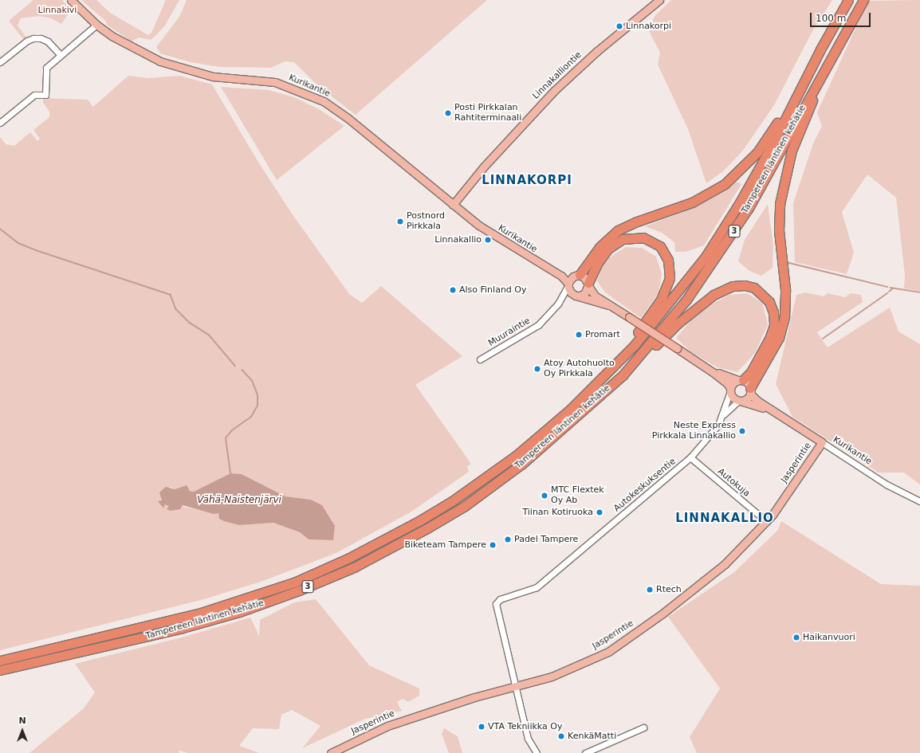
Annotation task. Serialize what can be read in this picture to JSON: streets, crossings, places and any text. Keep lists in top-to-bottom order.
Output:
{
  "streets": {
    "highway": ["Tampereen läntinen kehätie", "3"],
    "main road": ["Linnakalliontie", "Kurikantie", "Jasperintie"],
    "street": ["Muuraintie", "Autokuja", "Autokeskuksentie"]
  },
  "crossings": [
    ["Linnakalliontie", "Kurikantie"],
    ["Kurikantie", "Muuraintie"],
    ["Kurikantie", "Jasperintie"],
    ["Kurikantie", "Autokeskuksentie"],
    ["Jasperintie", "Autokuja"],
    ["Jasperintie", "Autokeskuksentie"],
    ["Autokuja", "Autokeskuksentie"]
  ],
  "districts": ["LINNAKORPI", "LINNAKALLIO"],
  "water": ["Vähä-Naistenjärvi"],
  "parks": ["Linnakivi"],
  "places": [
    "Linnakorpi",
    "Posti Pirkkalan Rahtiterminaali",
    "Postnord Pirkkala",
    "Linnakallio",
    "Also Finland Oy",
    "Promart",
    "Atoy Autohuolto Oy Pirkkala",
    "Neste Express Pirkkala Linnakallio",
    "MTC Flextek Oy Ab",
    "Tiinan Kotiruoka",
    "Padel Tampere",
    "Biketeam Tampere",
    "Rtech",
    "Haikanvuori",
    "VTA Tekniikka Oy",
    "KenkäMatti"
  ],
  "scale_bar": "100 m",
  "north": "top"
}
